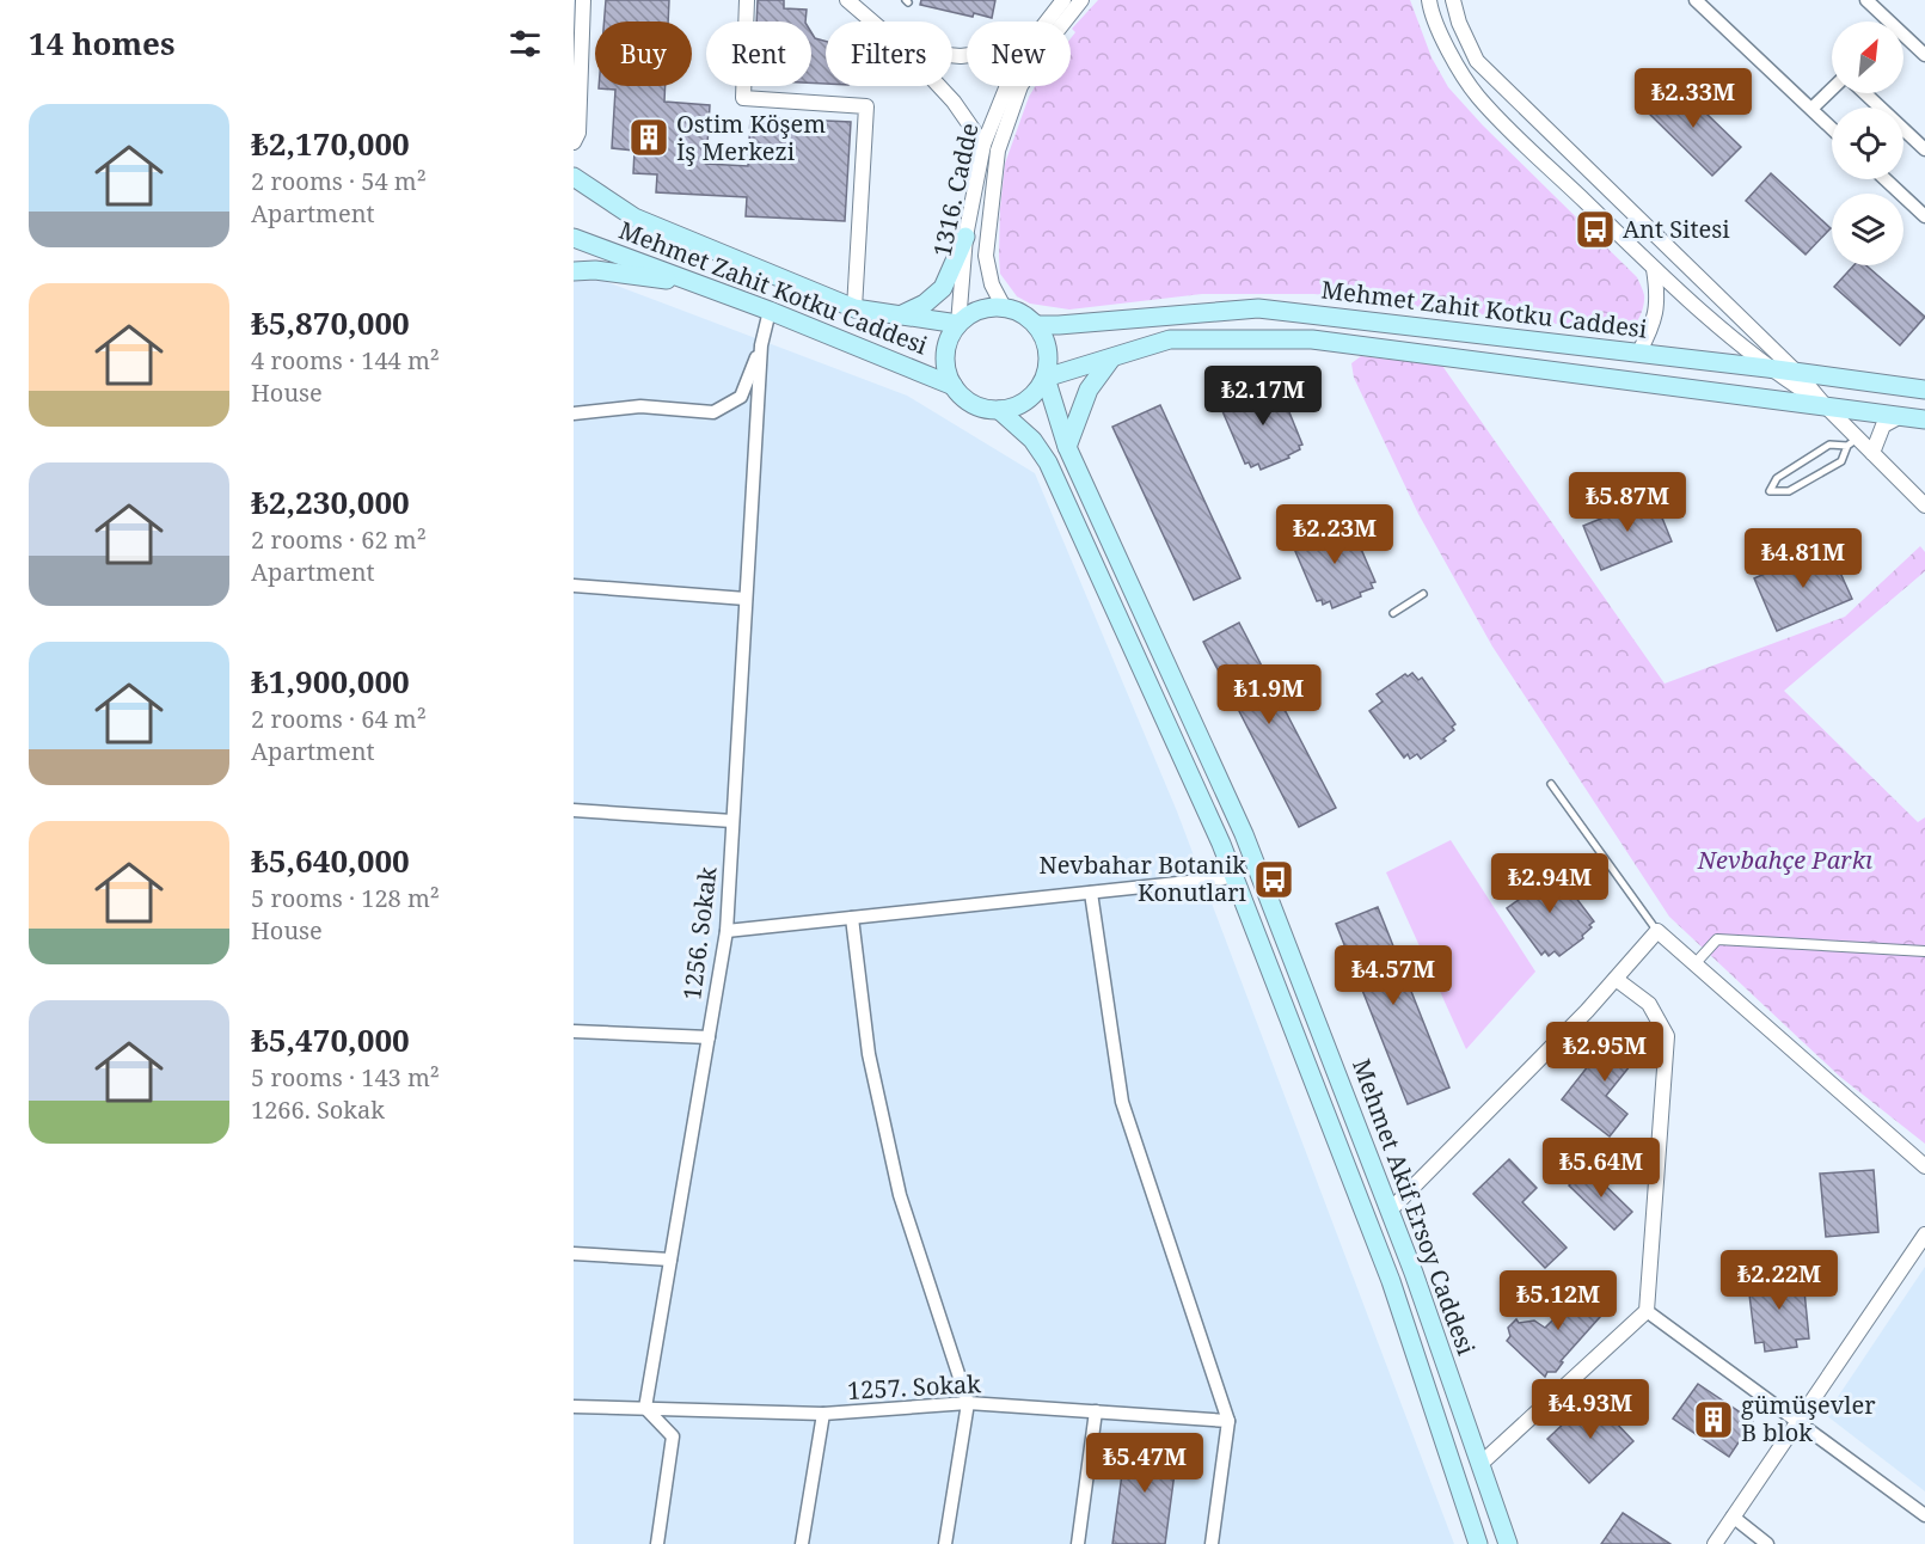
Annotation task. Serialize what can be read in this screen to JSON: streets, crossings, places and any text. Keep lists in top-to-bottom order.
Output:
{
  "streets": {
    "main road": ["Mehmet Zahit Kotku Caddesi", "Mehmet Akif Ersoy Caddesi"],
    "street": ["1316. Cadde", "1256. Sokak", "1257. Sokak"]
  },
  "crossings": [
    ["1316. Cadde", "Mehmet Zahit Kotku Caddesi"],
    ["1316. Cadde", "Mehmet Akif Ersoy Caddesi"],
    ["Mehmet Zahit Kotku Caddesi", "1256. Sokak"],
    ["Mehmet Zahit Kotku Caddesi", "Mehmet Akif Ersoy Caddesi"]
  ],
  "parks": ["Nevbahçe Parkı"],
  "places": {
    "building": ["Ostim Köşem İş Merkezi", "gümüşevler B blok"],
    "bus stop": ["Ant Sitesi", "Nevbahar Botanik Konutları"]
  },
  "north": "top right",
  "page": {
    "heading": "14 homes",
    "chip": [
      "Buy",
      "Rent",
      "Filters",
      "New"
    ],
    "price": [
      "₺2.33M",
      "₺2.17M",
      "₺5.87M",
      "₺2.23M",
      "₺4.81M",
      "₺1.9M",
      "₺2.94M",
      "₺4.57M",
      "₺2.95M",
      "₺5.64M",
      "₺2.22M",
      "₺5.12M",
      "₺4.93M",
      "₺5.47M"
    ],
    "list": [
      {
        "name": "₺2,170,000",
        "note": "2 rooms · 54 m² · Apartment"
      },
      {
        "name": "₺5,870,000",
        "note": "4 rooms · 144 m² · House"
      },
      {
        "name": "₺2,230,000",
        "note": "2 rooms · 62 m² · Apartment"
      },
      {
        "name": "₺1,900,000",
        "note": "2 rooms · 64 m² · Apartment"
      },
      {
        "name": "₺5,640,000",
        "note": "5 rooms · 128 m² · House"
      },
      {
        "name": "₺5,470,000",
        "note": "5 rooms · 143 m² · 1266. Sokak"
      }
    ]
  }
}
